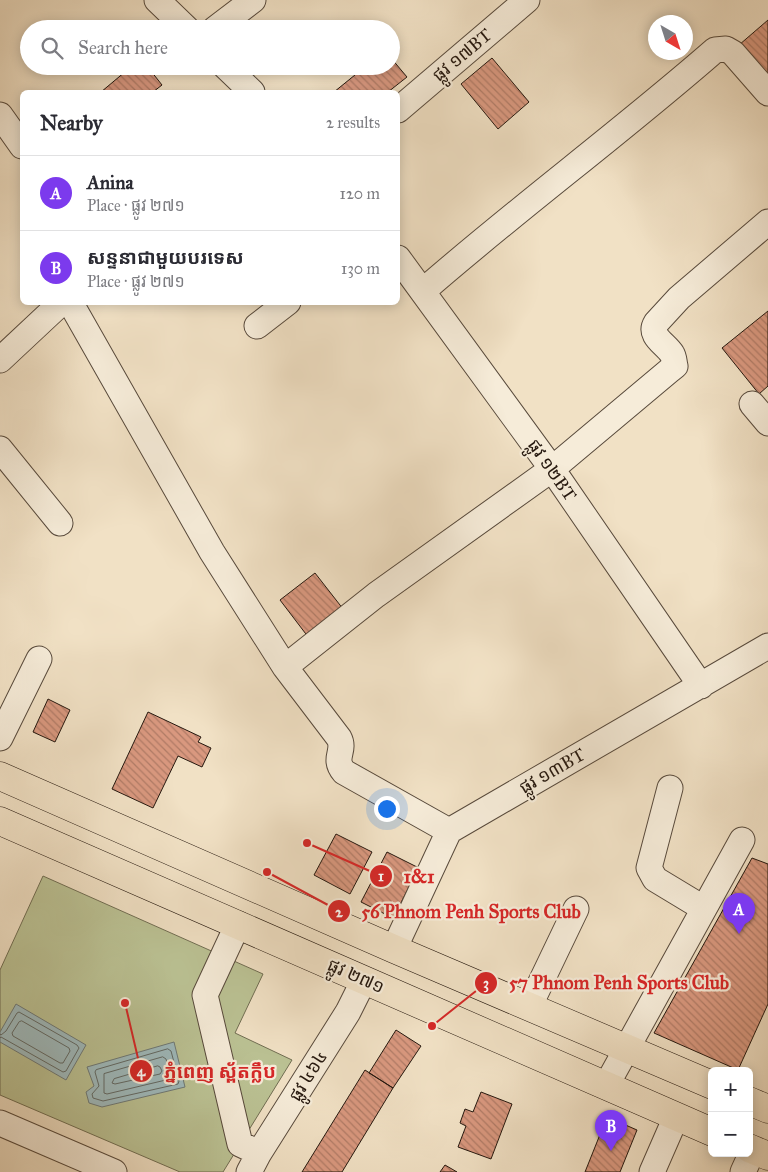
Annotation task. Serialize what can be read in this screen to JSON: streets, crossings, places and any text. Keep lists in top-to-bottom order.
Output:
{
  "streets": {
    "main road": ["ផ្លូវ ២៧១"],
    "street": [
      "ផ្លូវ ១៧BT",
      "ផ្លូវ ១២BT",
      "ផ្លូវ ១៣BT",
      "ផ្លូវ ៤៦៤"
    ]
  },
  "crossings": [
    ["ផ្លូវ ១២BT", "ផ្លូវ ១៣BT"],
    ["ផ្លូវ ២៧១", "ផ្លូវ ៤៦៤"]
  ],
  "places": [
    "1&1",
    "56 Phnom Penh Sports Club",
    "ភ្នំពេញ ស្ព័តក្លឹប",
    "57 Phnom Penh Sports Club"
  ],
  "north": "bottom right",
  "page": {
    "search": "Search here",
    "heading": ["Nearby", "2 results"],
    "list": [
      {
        "mark": "A",
        "name": "Anina",
        "note": "Place · ផ្លូវ ២៧១",
        "value": "120 m"
      },
      {
        "mark": "B",
        "name": "សន្ទនាជាមួយបរទេស",
        "note": "Place · ផ្លូវ ២៧១",
        "value": "130 m"
      }
    ],
    "pins": ["A", "B"],
    "map_buttons": ["+", "−"]
  }
}
